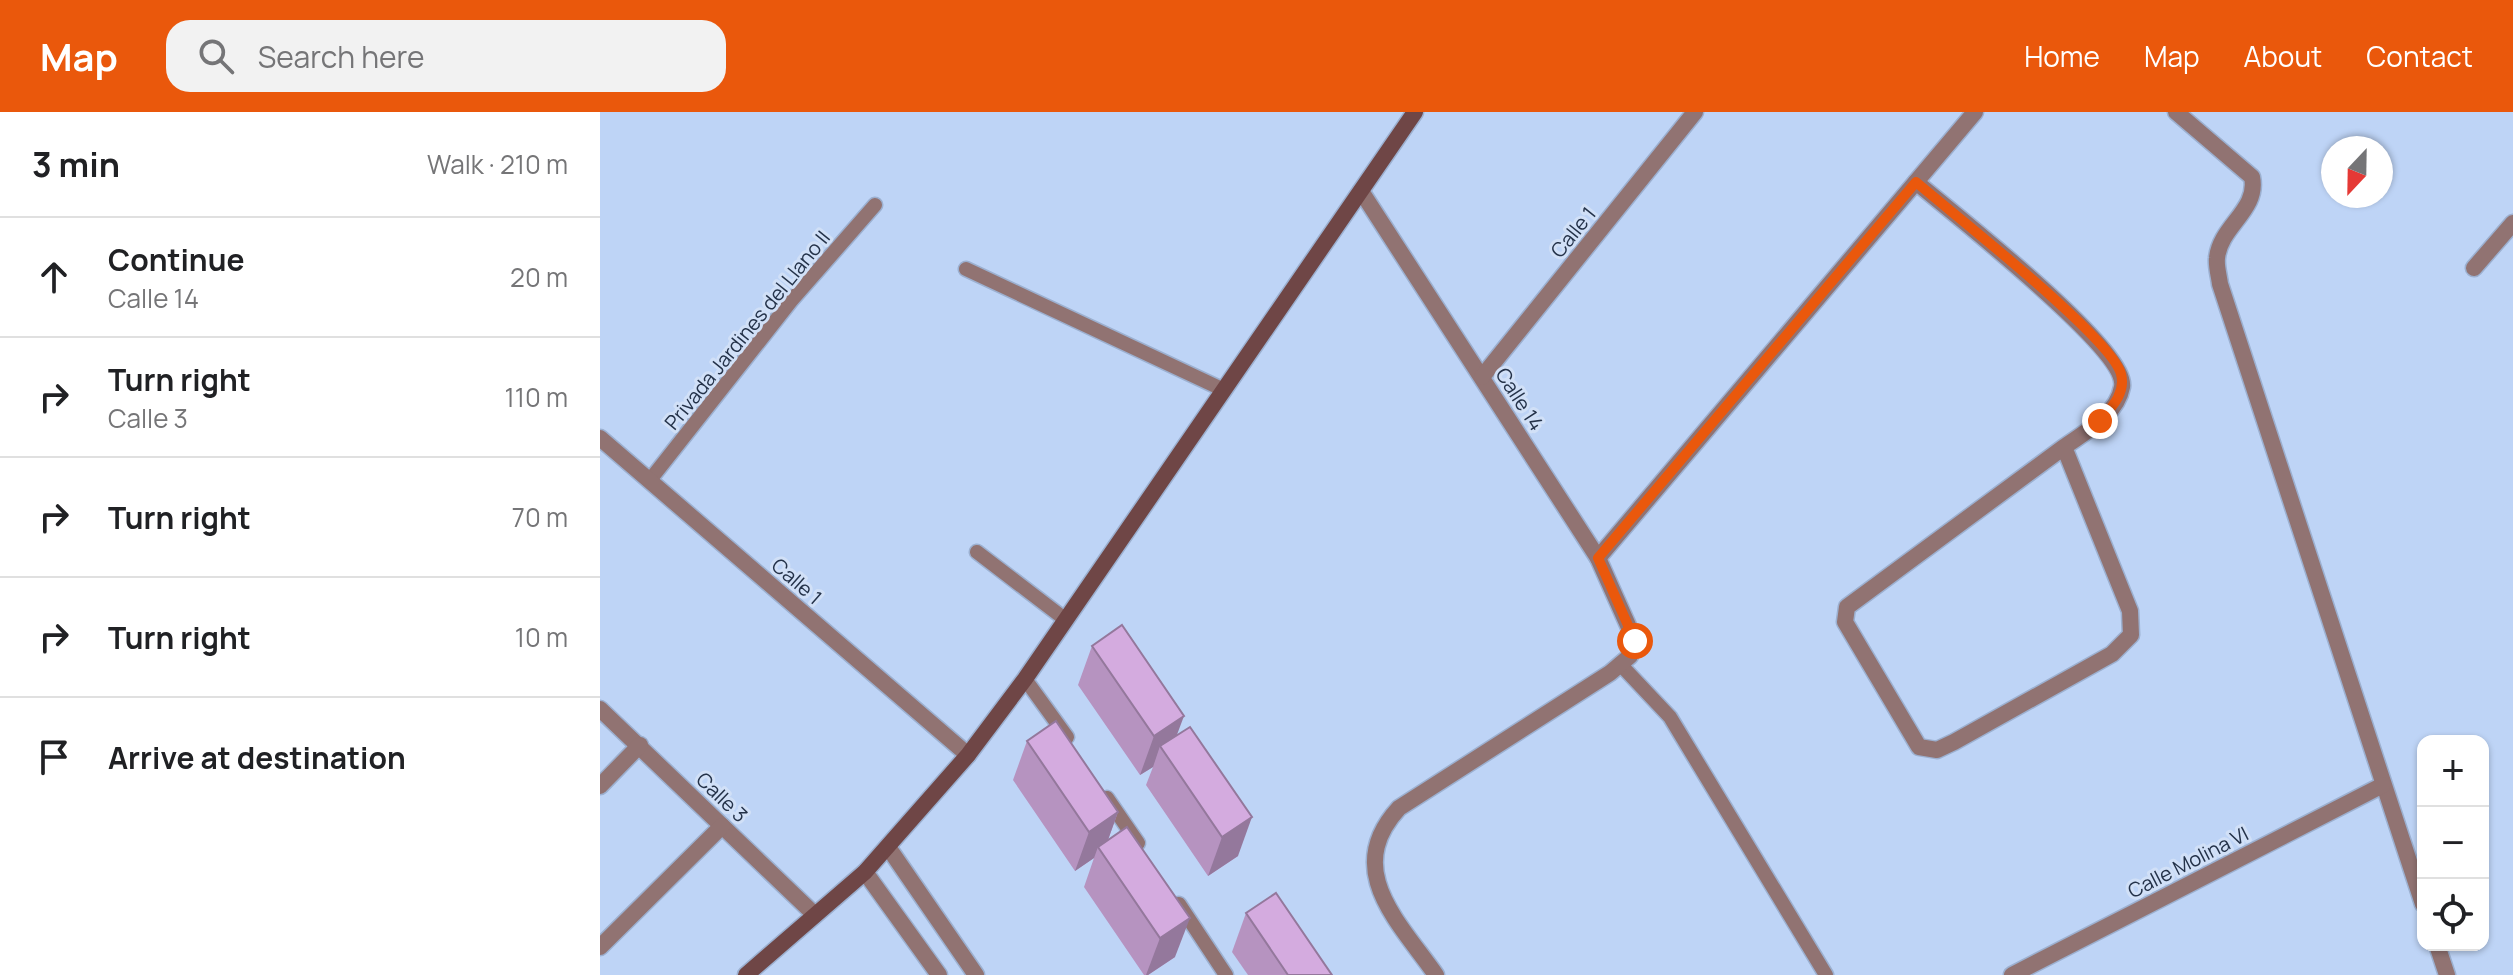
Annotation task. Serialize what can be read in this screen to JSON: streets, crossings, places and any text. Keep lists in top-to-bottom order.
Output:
{
  "streets": {
    "street": [
      "Calle 1",
      "Calle 14",
      "Calle 3",
      "Calle Molina VI"
    ],
    "lane": ["Privada Jardines del Llano II"]
  },
  "crossings": [
    ["Calle 1", "Privada Jardines del Llano II"],
    ["Calle 1", "Calle 14"]
  ],
  "north": "bottom",
  "page": {
    "header": "Map",
    "search": "Search here",
    "nav": [
      "Home",
      "Map",
      "About",
      "Contact"
    ],
    "heading": ["3 min", "Walk · 210 m"],
    "list": [
      ["Continue", "Calle 14", "20 m"],
      ["Turn right", "Calle 3", "110 m"],
      ["Turn right", "70 m"],
      ["Turn right", "10 m"],
      "Arrive at destination"
    ],
    "map_buttons": ["+", "−"]
  }
}
